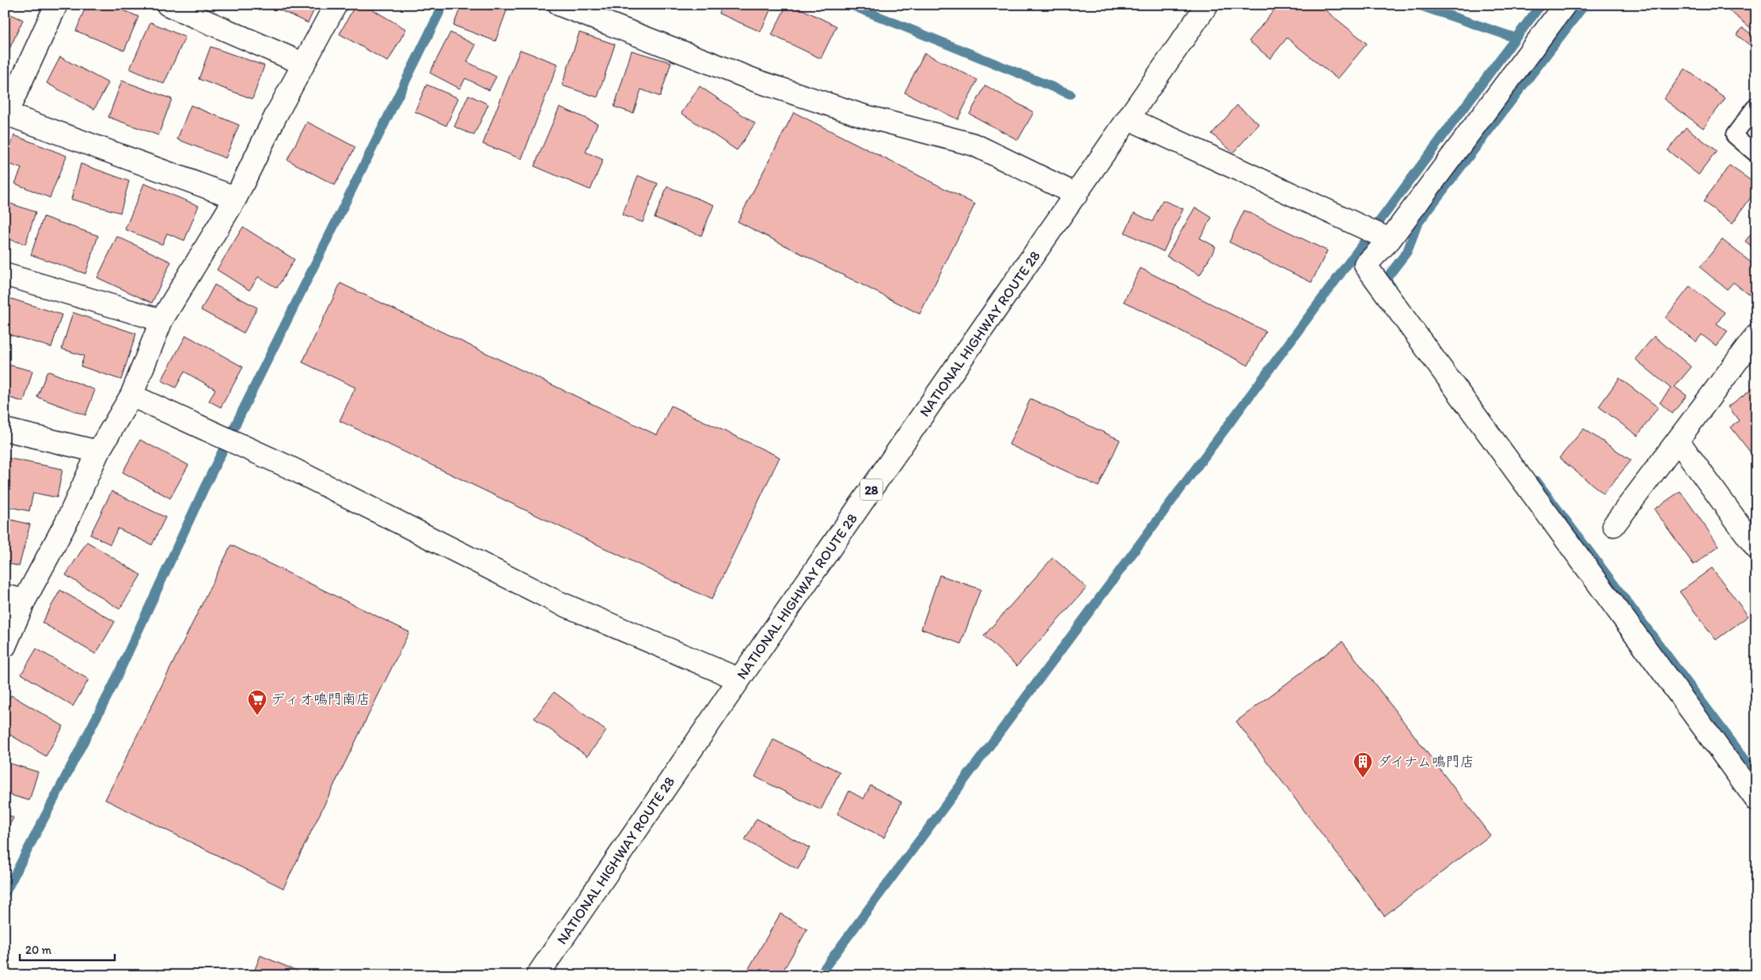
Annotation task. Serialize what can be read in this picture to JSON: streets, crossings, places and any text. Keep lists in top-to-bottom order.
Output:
{
  "streets": {
    "main road": ["NATIONAL HIGHWAY ROUTE 28", "28"]
  },
  "places": {
    "supermarket": ["ディオ鳴門南店"],
    "building": ["ダイナム鳴門店"]
  },
  "scale_bar": "20 m"
}
